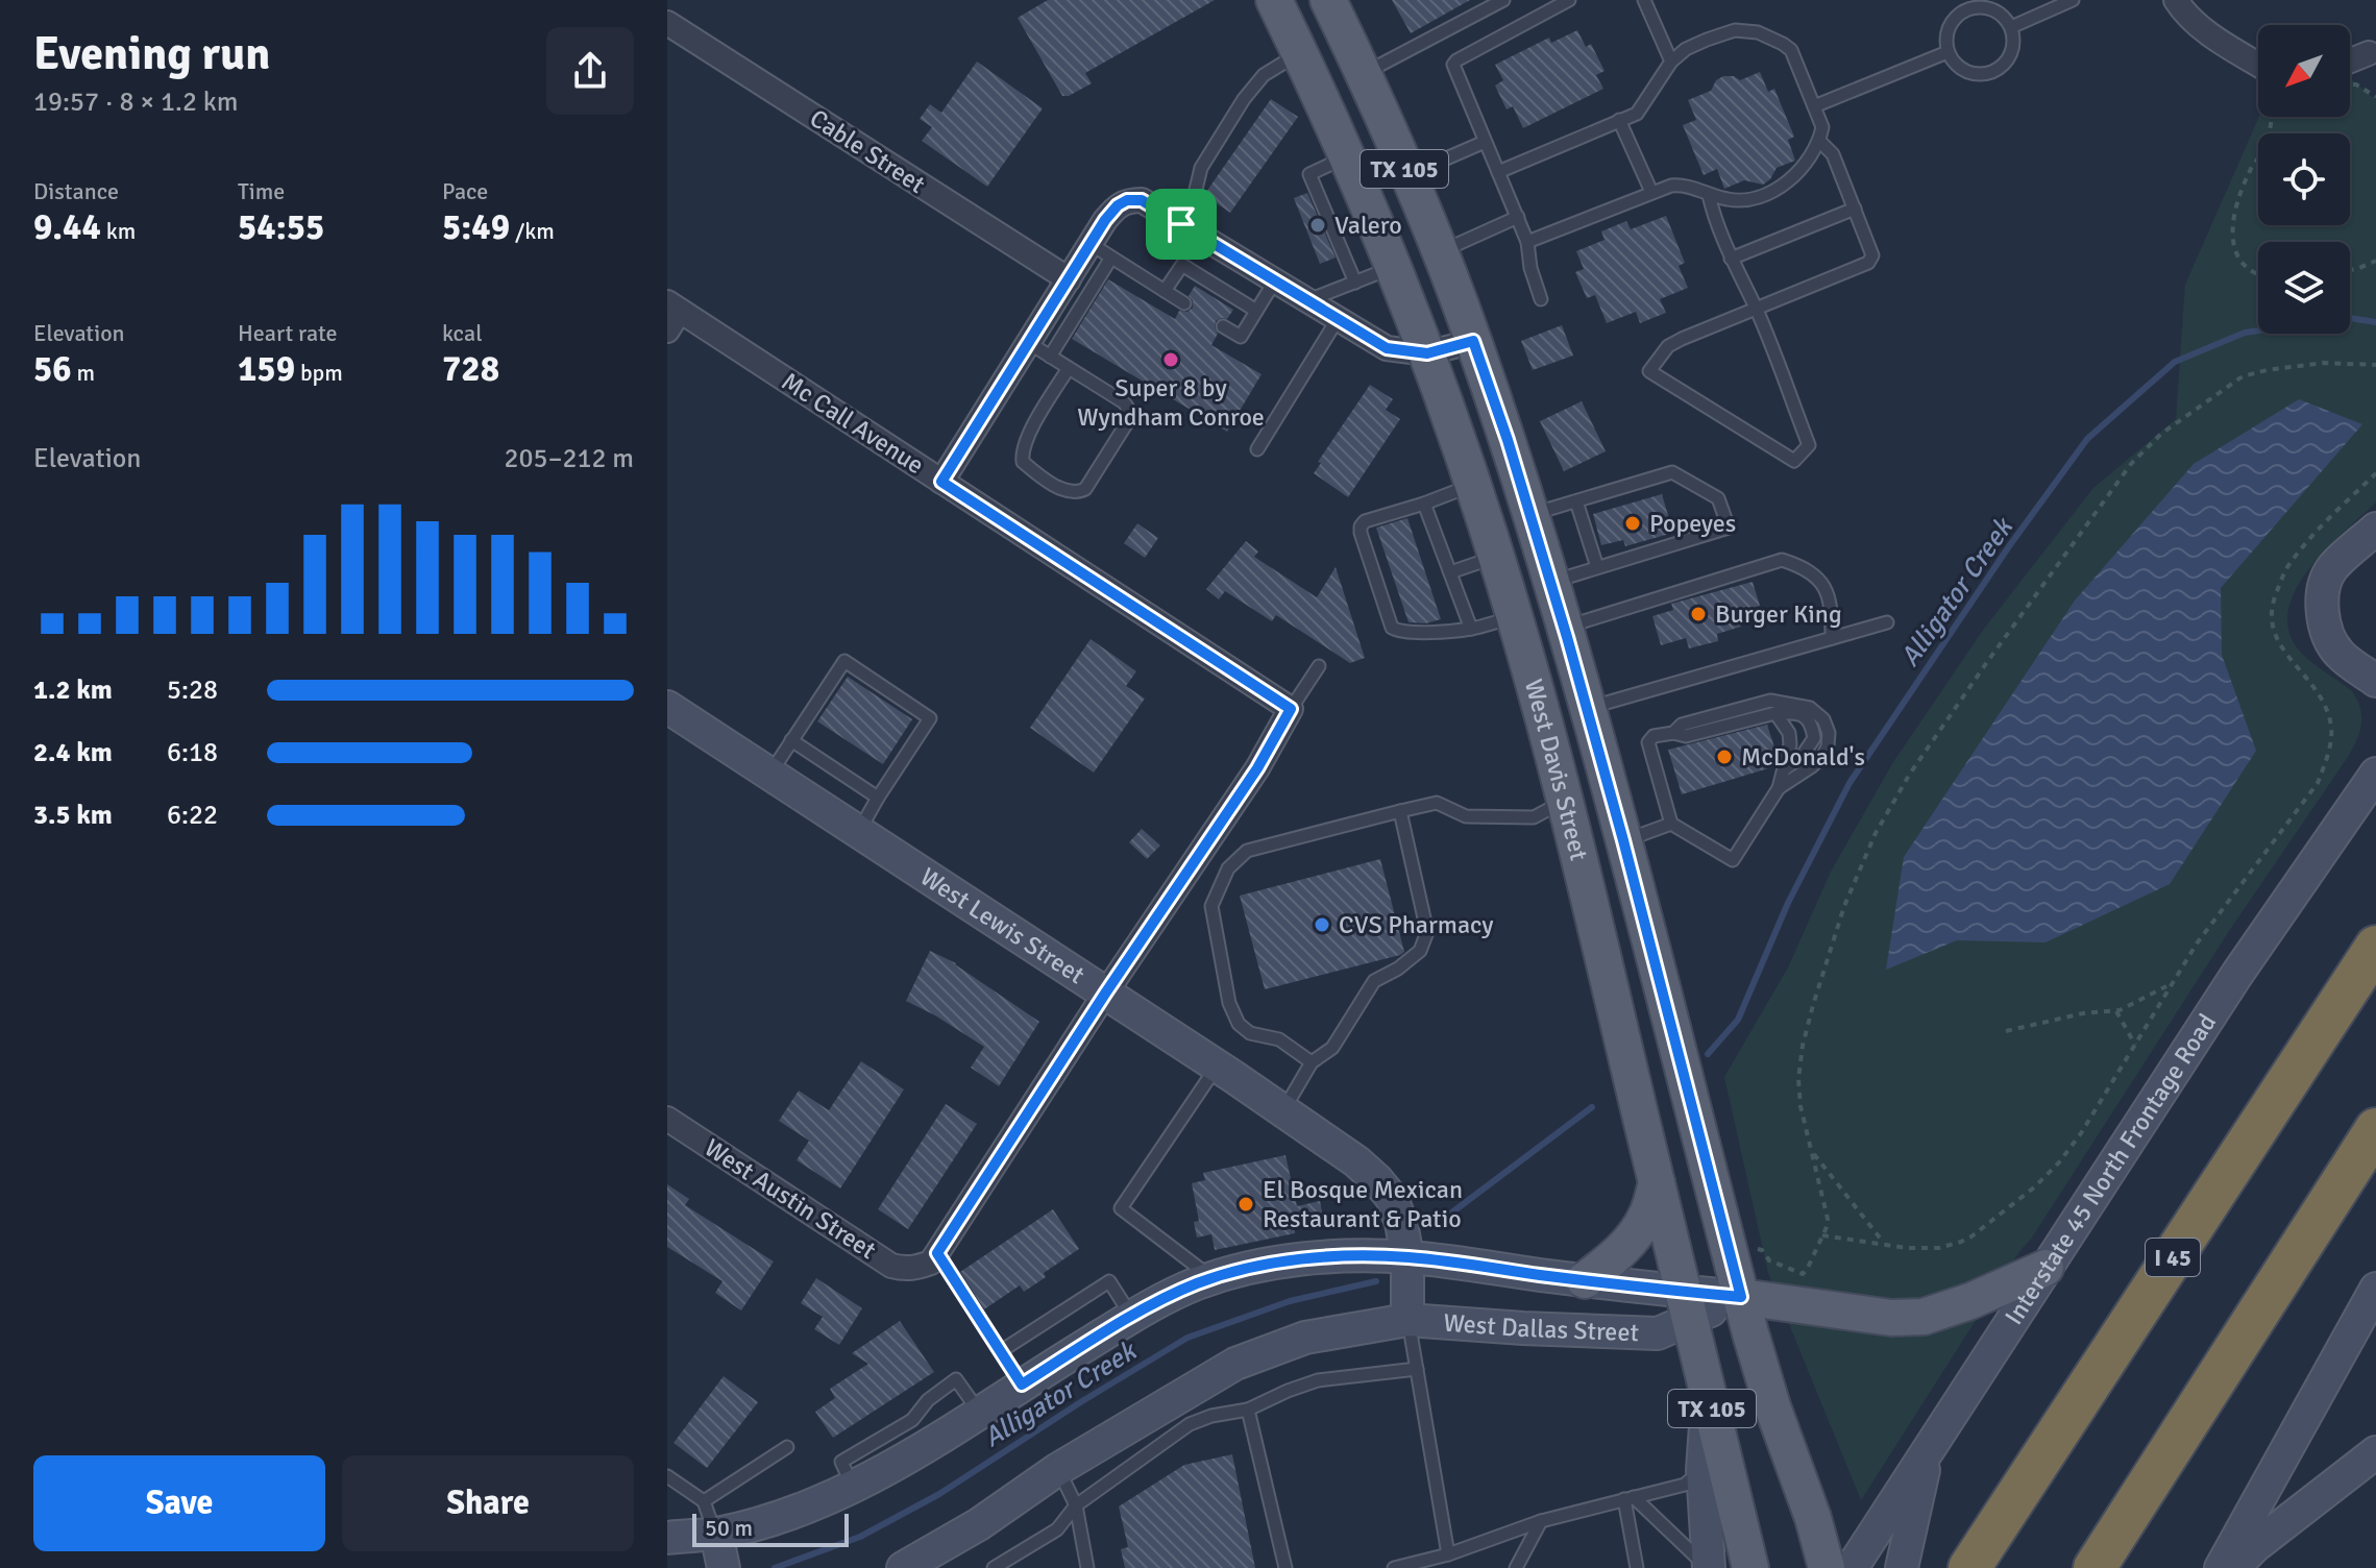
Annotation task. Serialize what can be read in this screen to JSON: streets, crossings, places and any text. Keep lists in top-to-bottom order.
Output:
{
  "streets": {
    "highway": ["I 45"],
    "main road": ["TX 105", "West Davis Street"],
    "street": [
      "Cable Street",
      "Mc Call Avenue",
      "West Lewis Street",
      "Interstate 45 North Frontage Road",
      "West Austin Street",
      "West Dallas Street"
    ]
  },
  "crossings": [
    ["West Davis Street", "West Dallas Street"],
    ["West Lewis Street", "West Dallas Street"]
  ],
  "water": ["Alligator Creek"],
  "places": [
    "Valero",
    "Super 8 by Wyndham Conroe",
    "Popeyes",
    "Burger King",
    "McDonald's",
    "CVS Pharmacy",
    "El Bosque Mexican Restaurant & Patio"
  ],
  "scale_bar": "50 m",
  "north": "bottom left",
  "page": {
    "heading": ["Evening run", "19:57 · 8 × 1.2 km"],
    "stats": [
      ["Distance", "9.44 km"],
      ["Time", "54:55"],
      ["Pace", "5:49 /km"],
      ["Elevation", "56 m"],
      ["Heart rate", "159 bpm"],
      ["kcal", "728"]
    ],
    "chart": ["Elevation", "205–212 m"],
    "list": [
      {
        "name": "1.2 km",
        "note": "5:28"
      },
      {
        "name": "2.4 km",
        "note": "6:18"
      },
      {
        "name": "3.5 km",
        "note": "6:22"
      }
    ],
    "buttons": ["Save", "Share"],
    "scale": "50 m"
  }
}
